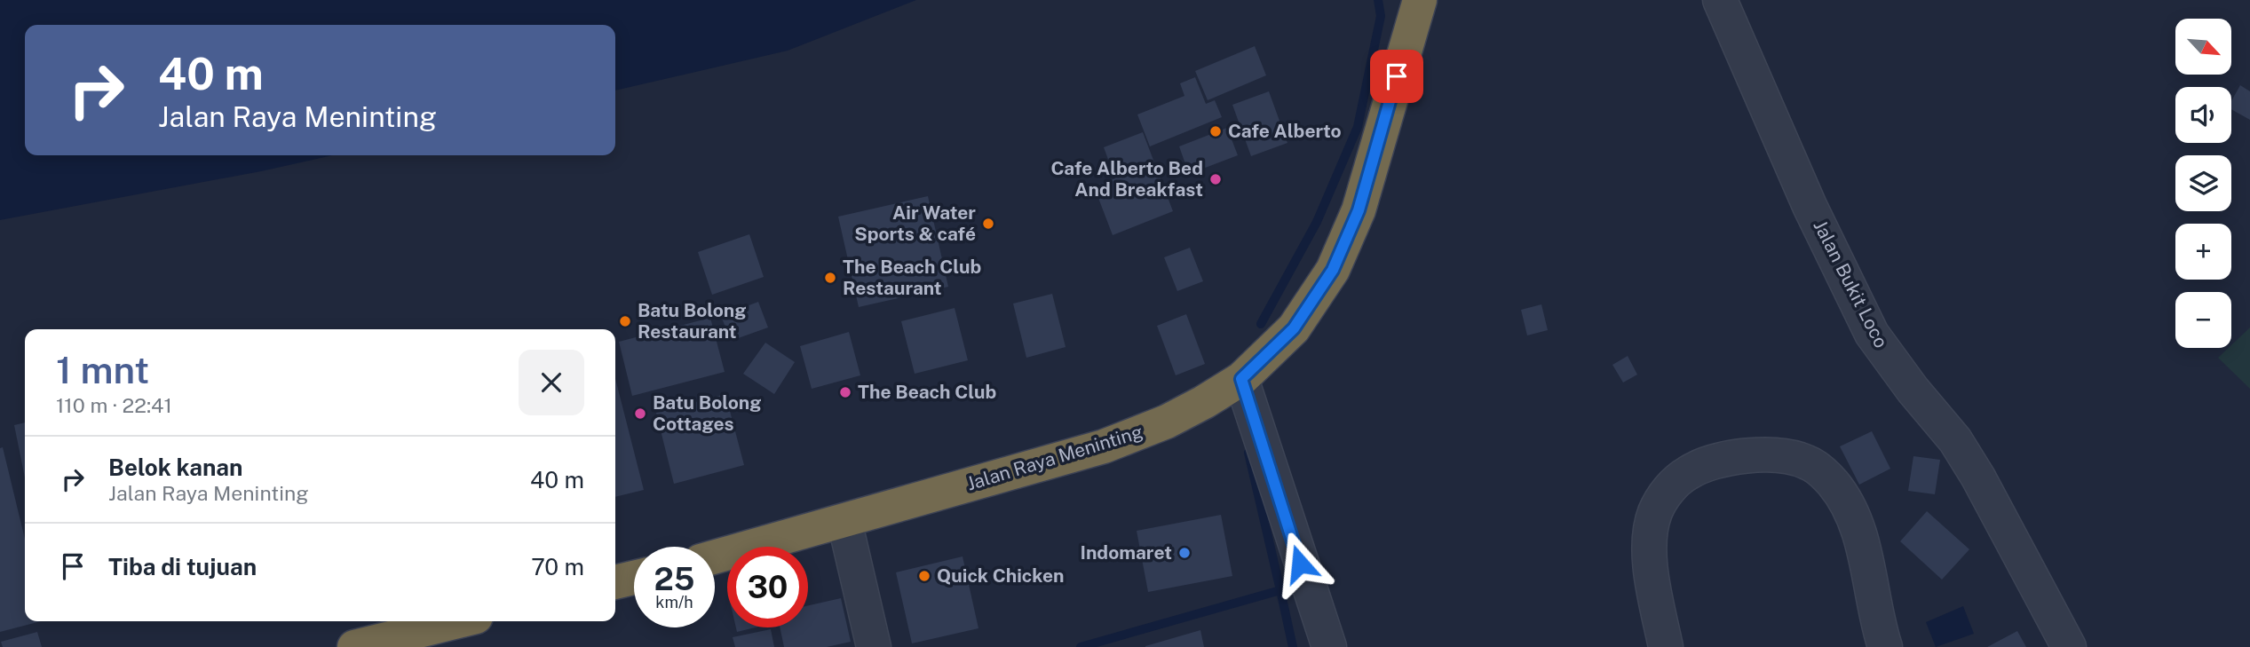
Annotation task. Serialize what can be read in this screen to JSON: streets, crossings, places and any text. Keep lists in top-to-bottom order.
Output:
{
  "streets": {
    "highway": ["Jalan Raya Meninting"],
    "street": ["Jalan Bukit Loco"]
  },
  "places": [
    "Cafe Alberto",
    "Cafe Alberto Bed And Breakfast",
    "Air Water Sports & café",
    "The Beach Club Restaurant",
    "Batu Bolong Restaurant",
    "The Beach Club",
    "Batu Bolong Cottages",
    "Indomaret",
    "Quick Chicken"
  ],
  "north": "bottom right",
  "page": {
    "map_buttons": ["+", "−"],
    "turn": ["40 m", "Jalan Raya Meninting"],
    "heading": ["1 mnt", "110 m · 22:41"],
    "list": [
      {
        "name": "Belok kanan",
        "note": "Jalan Raya Meninting",
        "value": "40 m"
      },
      {
        "name": "Tiba di tujuan",
        "value": "70 m"
      }
    ],
    "speed": "25 km/h",
    "limit": "30"
  }
}
